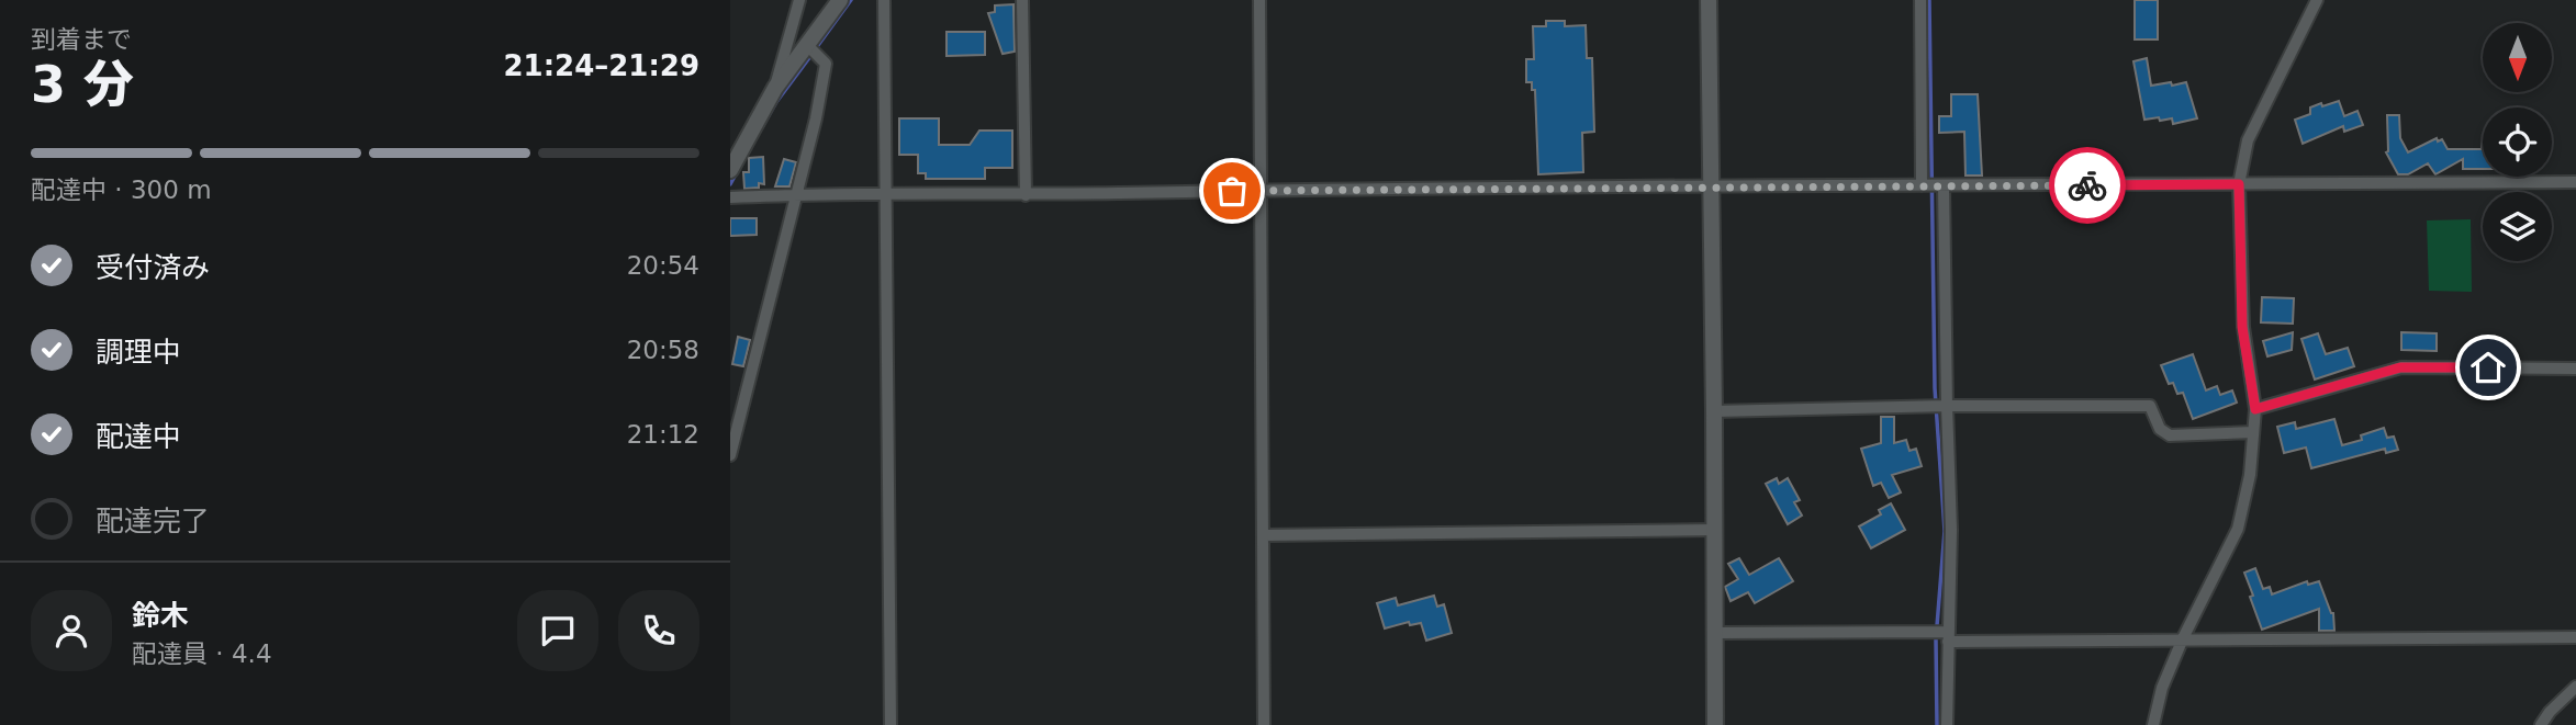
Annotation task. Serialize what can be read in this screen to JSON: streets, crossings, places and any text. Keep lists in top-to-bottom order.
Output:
{
  "north": "bottom",
  "page": {
    "heading": ["3 分", "到着まで", "21:24–21:29"],
    "panel": ["鈴木", "配達員 · 4.4"],
    "bar": "配達中 · 300 m",
    "list": [
      ["受付済み", "20:54"],
      ["調理中", "20:58"],
      ["配達中", "21:12"],
      "配達完了"
    ]
  }
}
